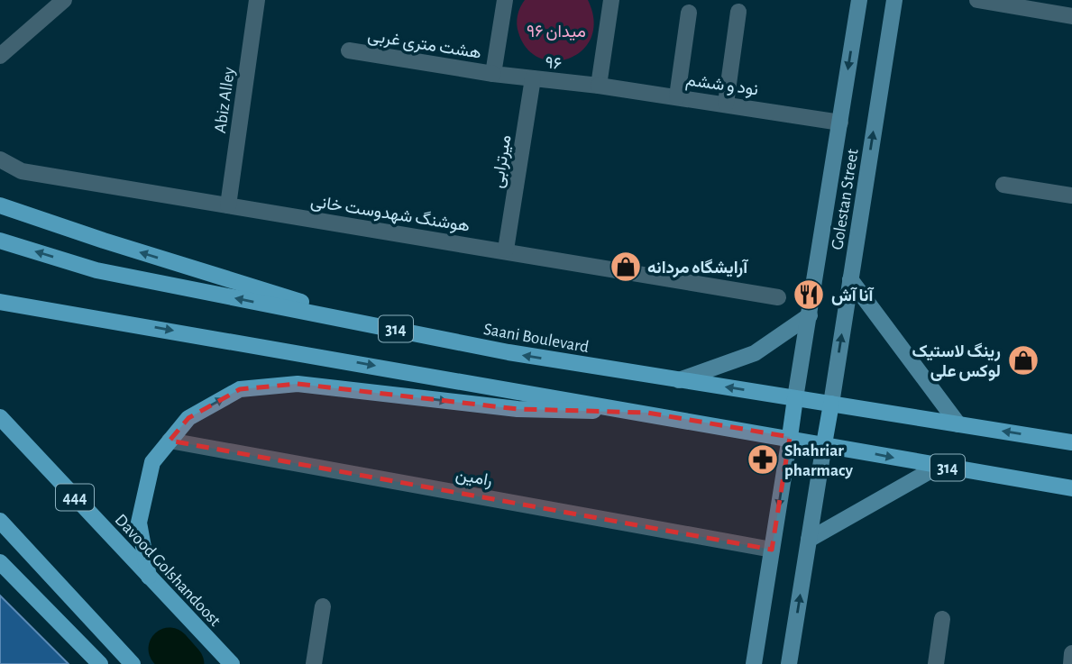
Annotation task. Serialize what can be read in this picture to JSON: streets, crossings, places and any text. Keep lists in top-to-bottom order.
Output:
{
  "streets": {
    "main road": [
      "Golestan Street",
      "314",
      "Saani Boulevard",
      "444",
      "Davood Golshandoost"
    ],
    "street": [
      "هشت متری غربی",
      "۹۶",
      "نود و ششم",
      "Abiz Alley",
      "میرترابی",
      "هوشنگ شهدوست خانی",
      "رامین"
    ]
  },
  "crossings": [
    ["هشت متری غربی", "۹۶"],
    ["۹۶", "نود و ششم"],
    ["۹۶", "میرترابی"],
    ["نود و ششم", "Golestan Street"],
    ["Abiz Alley", "هوشنگ شهدوست خانی"],
    ["میرترابی", "هوشنگ شهدوست خانی"],
    ["Golestan Street", "Saani Boulevard"]
  ],
  "parks": ["میدان ۹۶"],
  "places": {
    "shop": ["آرایشگاه مردانه", "رینگ لاستیک لوکس علی"],
    "restaurant": ["آنا آش"],
    "pharmacy": ["Shahriar pharmacy"]
  }
}
